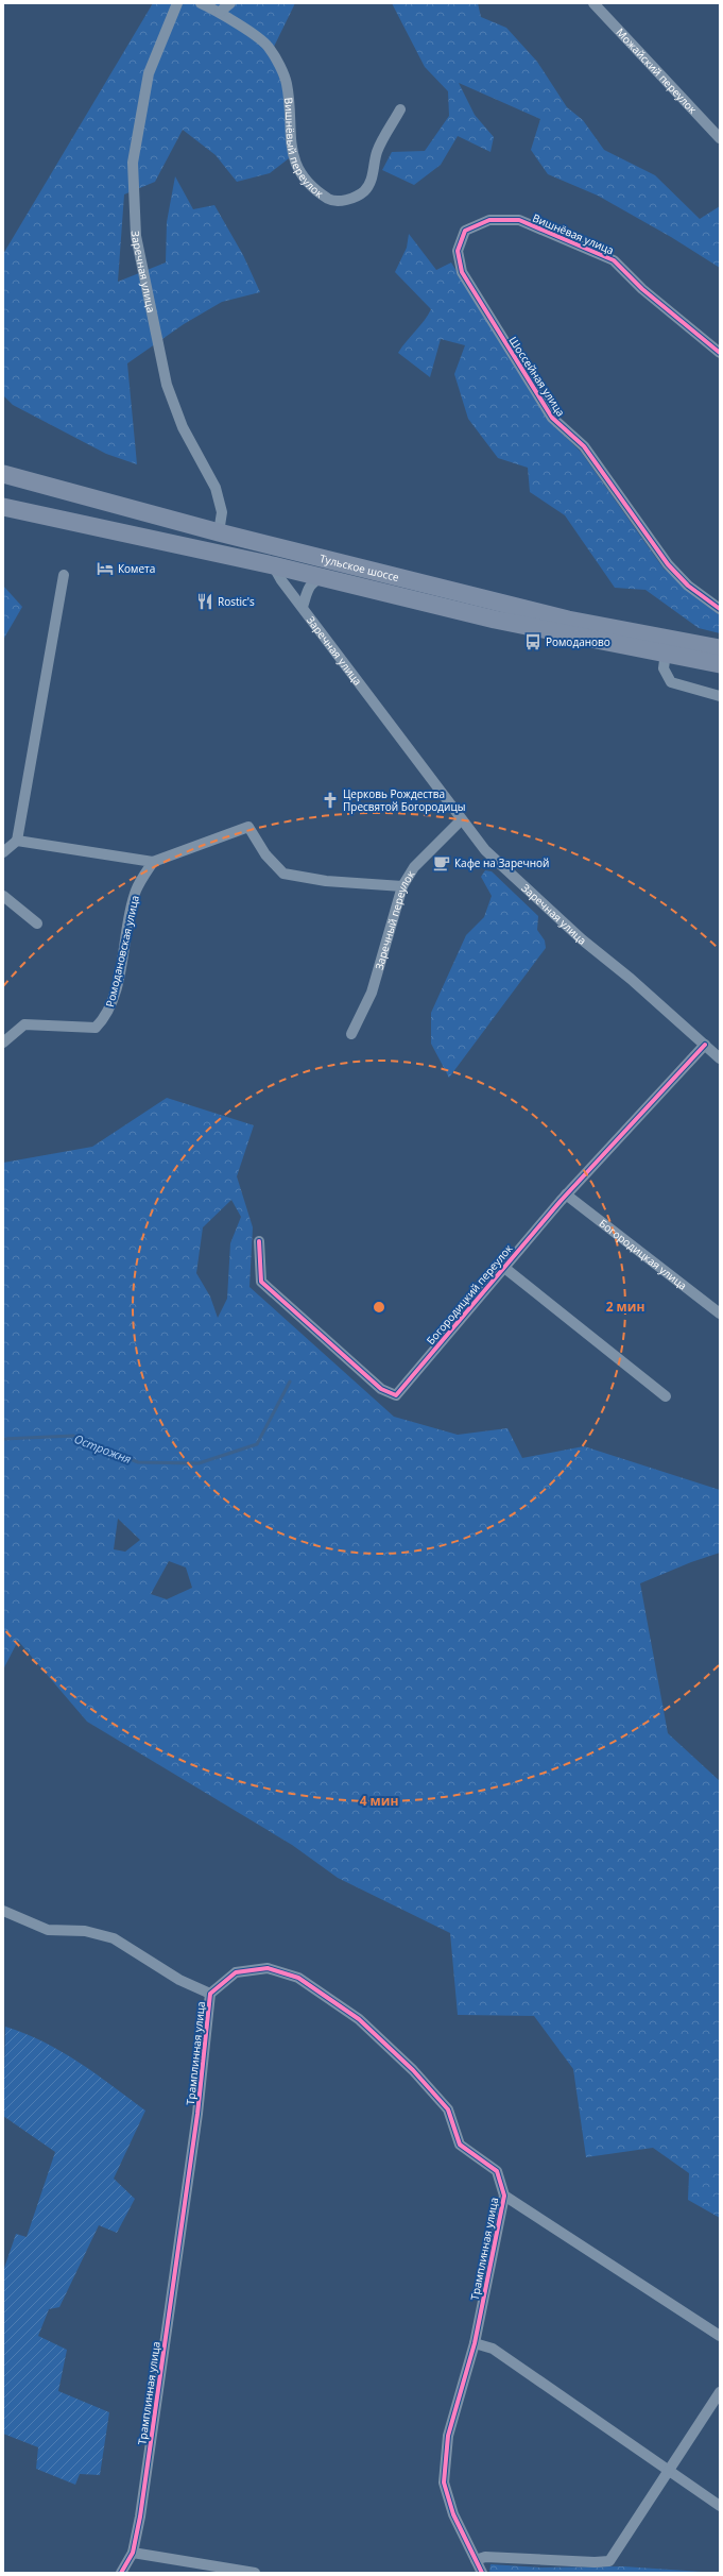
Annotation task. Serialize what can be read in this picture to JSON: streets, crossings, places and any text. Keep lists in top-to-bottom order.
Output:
{
  "streets": {
    "main road": ["Тульское шоссе"],
    "street": [
      "Можайский переулок",
      "Вишнёвый переулок",
      "Вишнёвая улица",
      "Заречная улица",
      "Шоссейная улица",
      "Заречный переулок",
      "Ромодановская улица",
      "Богородицкая улица",
      "Богородицкий переулок",
      "Трамплинная улица"
    ]
  },
  "crossings": [
    ["Вишнёвая улица", "Шоссейная улица"],
    ["Заречная улица", "Тульское шоссе"],
    ["Заречная улица", "Заречный переулок"],
    ["Заречная улица", "Богородицкий переулок"],
    ["Богородицкая улица", "Богородицкий переулок"]
  ],
  "water": ["Острожня"],
  "places": {
    "hotel": ["Комета"],
    "restaurant": ["Rostic's"],
    "bus stop": ["Ромоданово"],
    "church": ["Церковь Рождества Пресвятой Богородицы"],
    "cafe": ["Кафе на Заречной"]
  },
  "rings": ["2 мин", "4 мин"]
}
